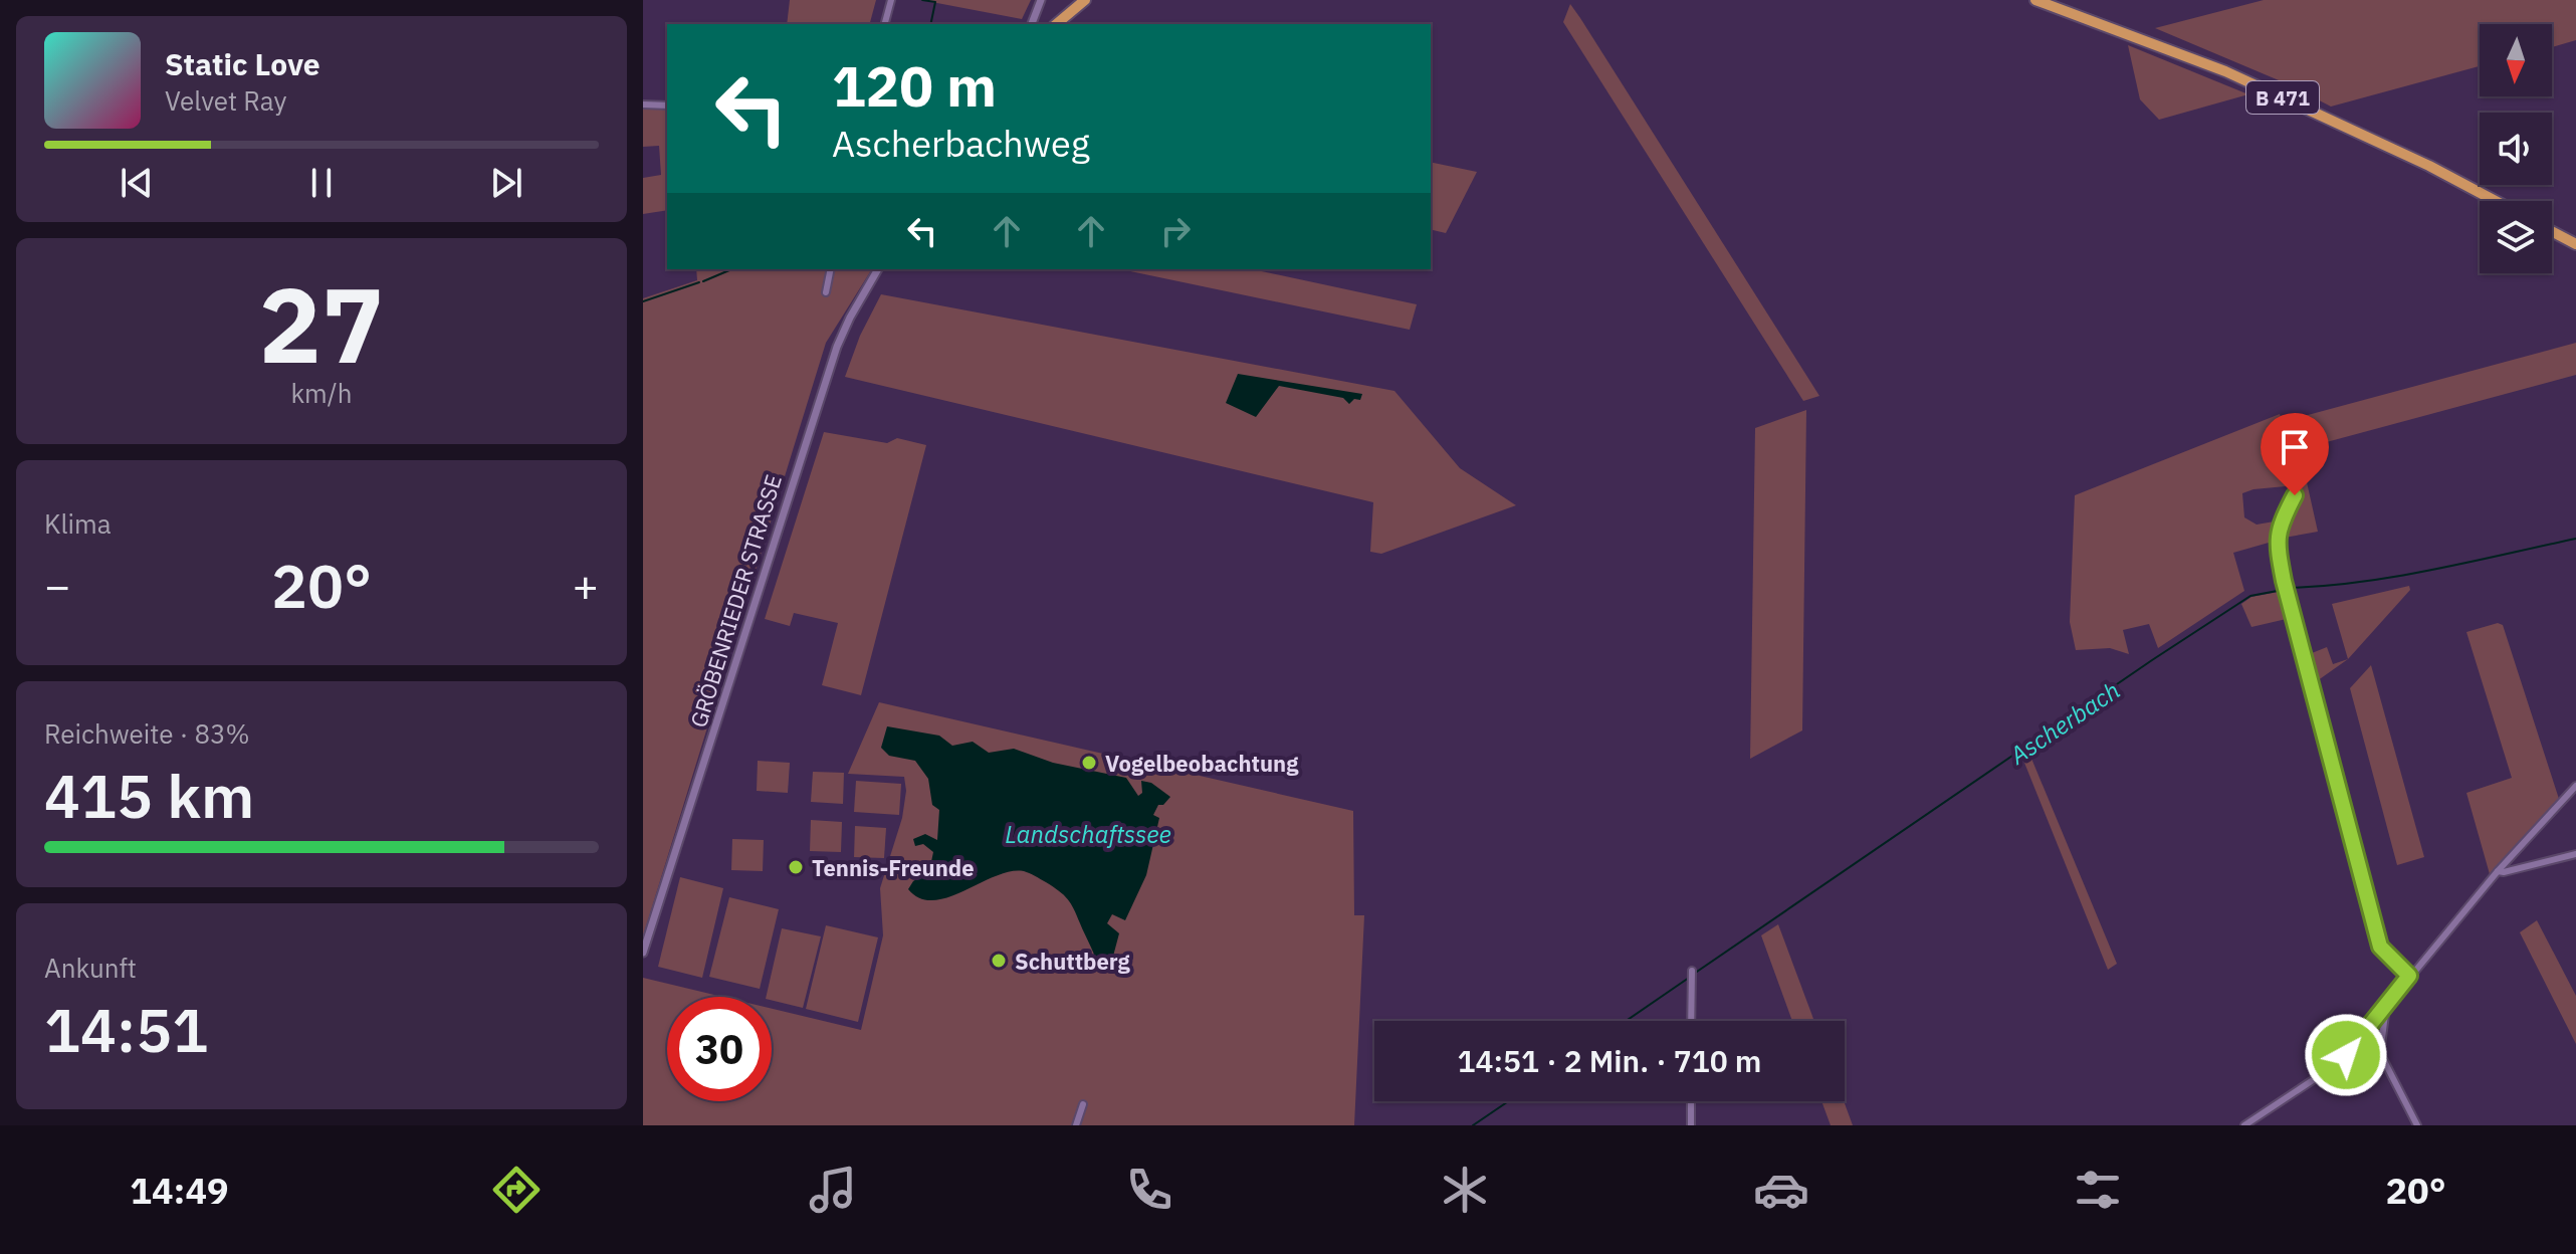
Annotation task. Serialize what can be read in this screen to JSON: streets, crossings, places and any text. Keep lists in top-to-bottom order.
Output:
{
  "streets": {
    "highway": ["B 471"],
    "street": ["GRÖBENRIEDER STRASSE"]
  },
  "water": ["Ascherbach", "Landschaftssee"],
  "places": ["Vogelbeobachtung", "Tennis-Freunde", "Schuttberg"],
  "north": "bottom",
  "page": {
    "turn": ["120 m", "Ascherbachweg"],
    "song": ["Static Love", "Velvet Ray"],
    "tile": [
      ["27", "km/h"],
      "Klima",
      ["Reichweite · 83%", "415 km"],
      ["Ankunft", "14:51"]
    ],
    "heat": ["−", "20°", "+"],
    "limit": "30",
    "trip": "14:51 · 2 Min. · 710 m",
    "tabs": ["14:49", "20°"]
  }
}
